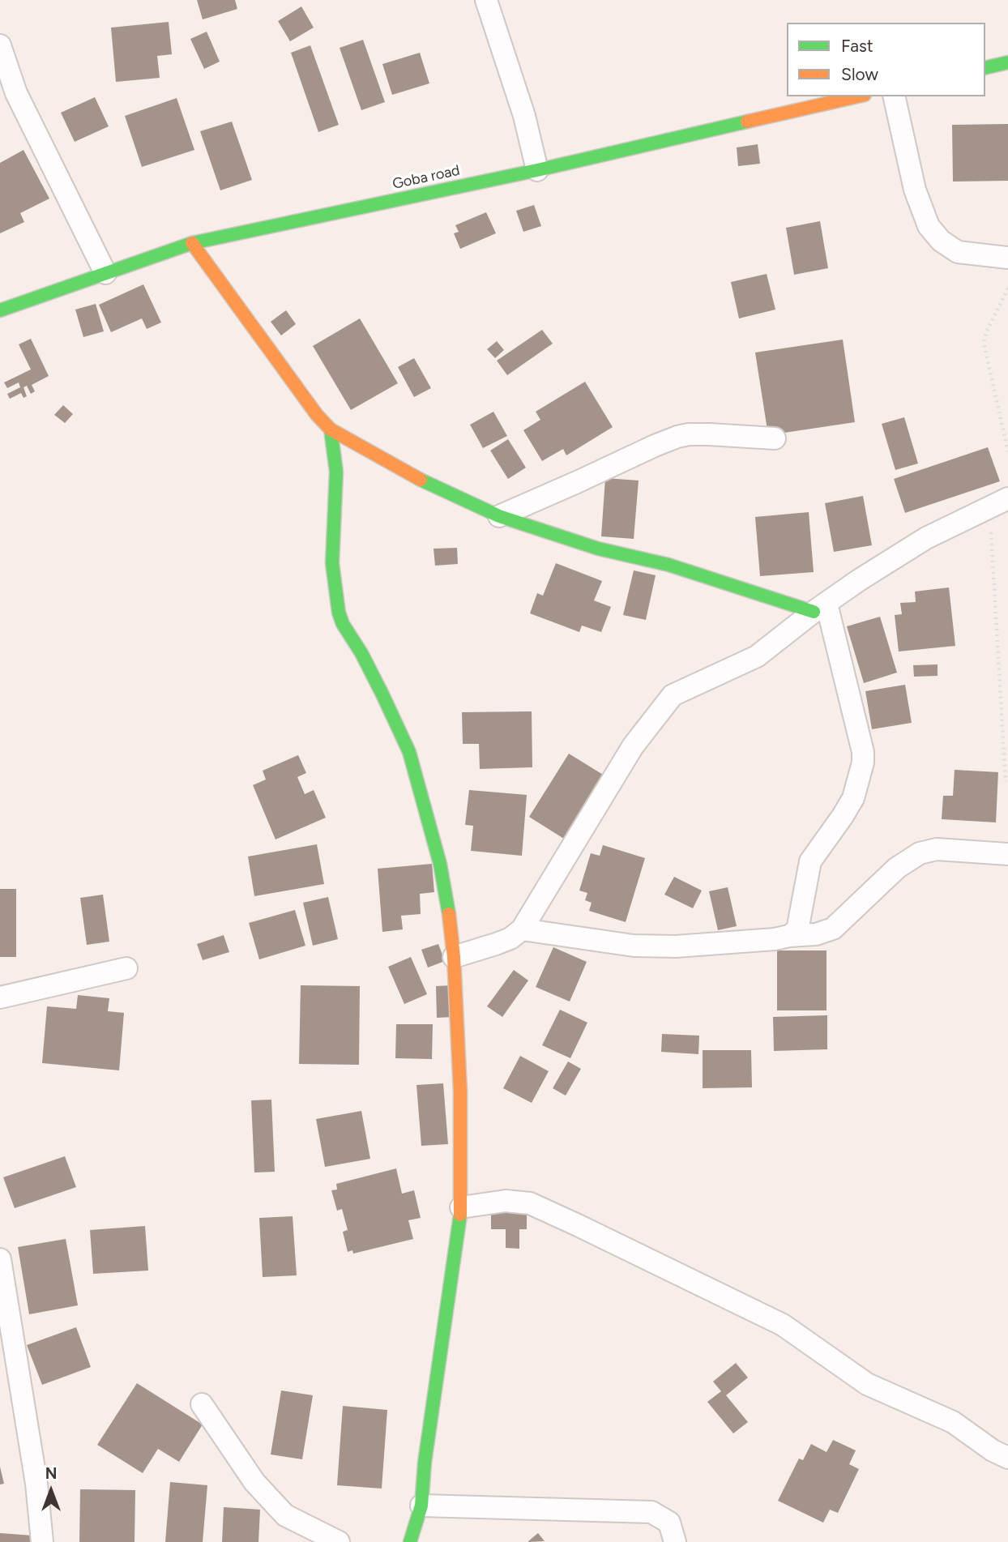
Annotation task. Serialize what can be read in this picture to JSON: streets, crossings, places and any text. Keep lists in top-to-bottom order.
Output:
{
  "streets": {
    "street": ["Goba road"]
  },
  "legend": ["Fast", "Slow"],
  "north": "top"
}
